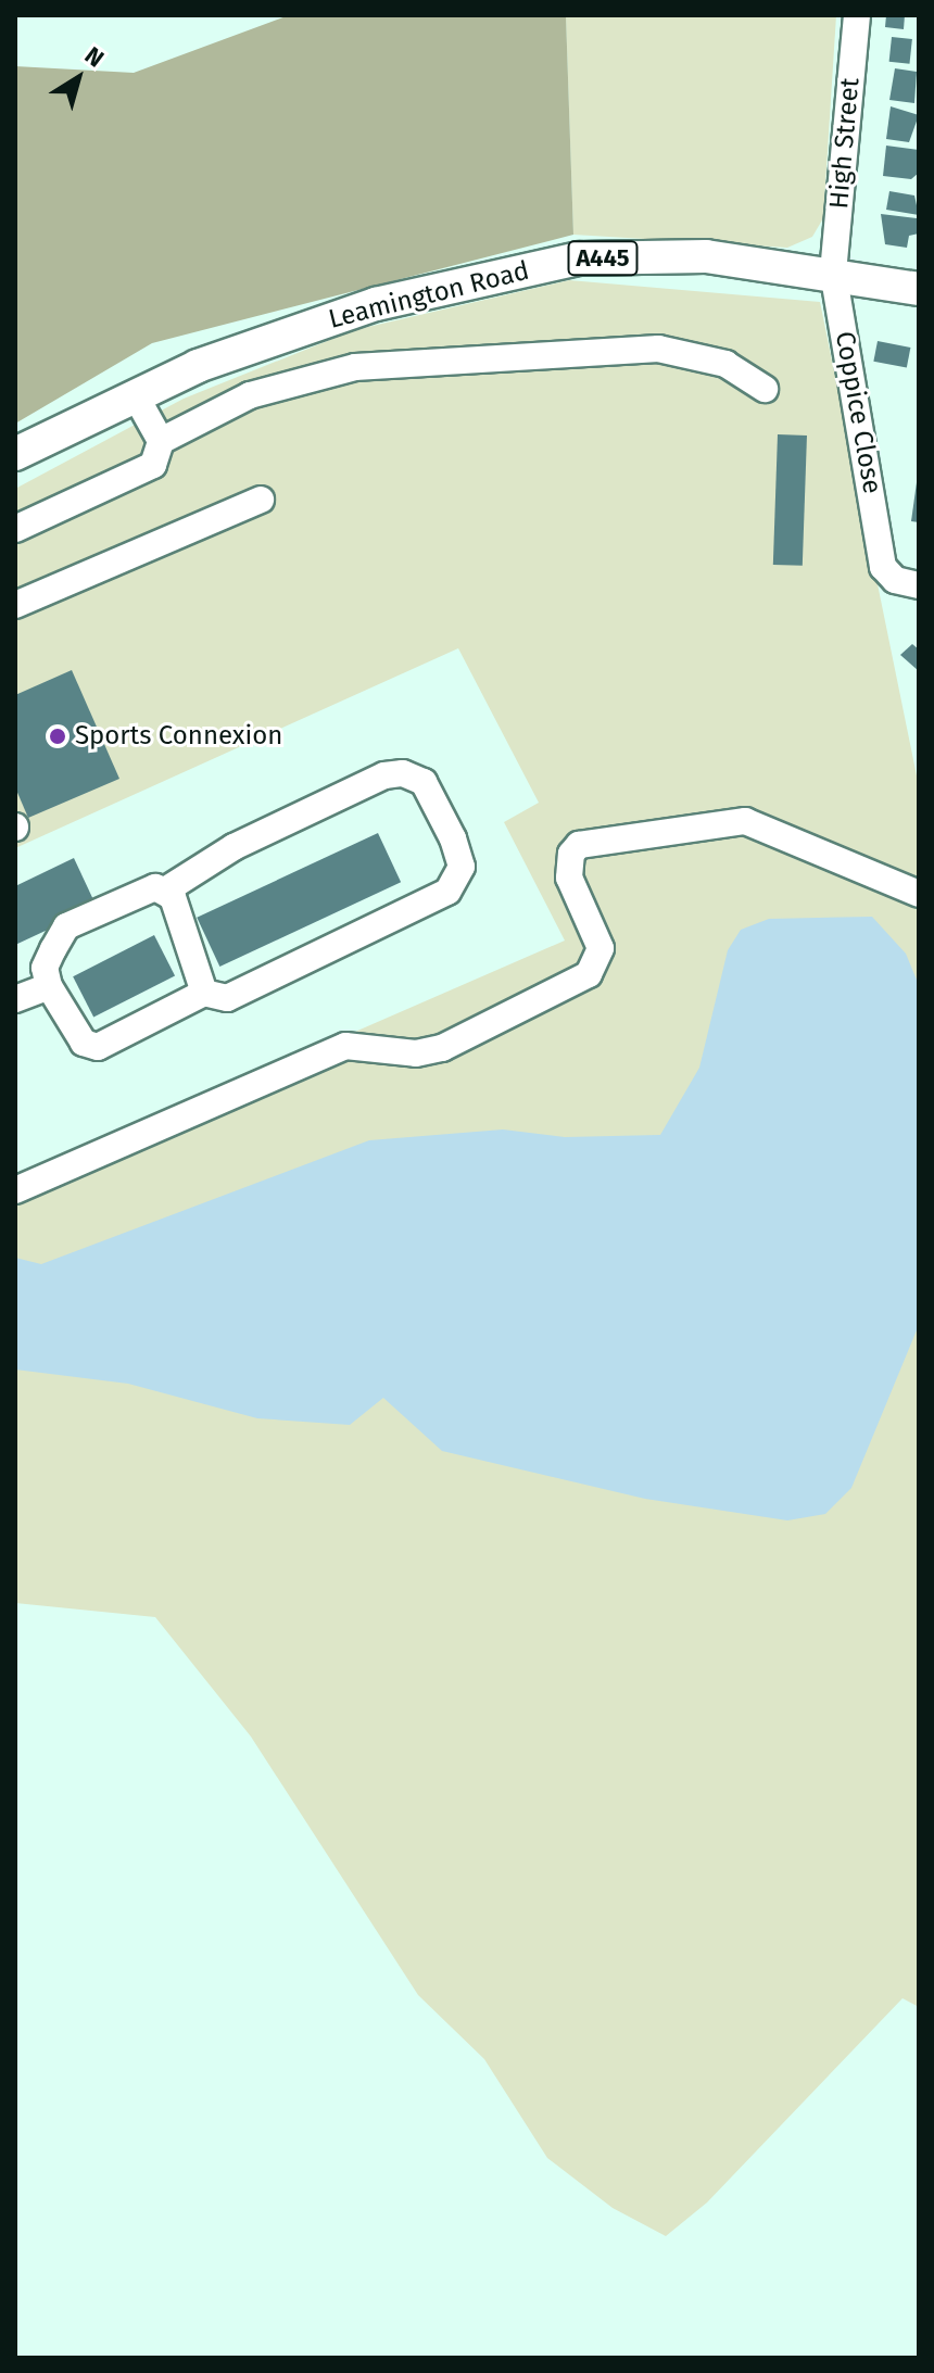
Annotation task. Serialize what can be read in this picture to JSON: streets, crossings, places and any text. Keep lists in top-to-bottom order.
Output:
{
  "streets": {
    "main road": ["A445", "Leamington Road"],
    "street": ["High Street", "Coppice Close"]
  },
  "crossings": [
    ["High Street", "Leamington Road"],
    ["High Street", "Coppice Close"],
    ["Leamington Road", "Coppice Close"]
  ],
  "places": ["Sports Connexion"],
  "north": "top right"
}
